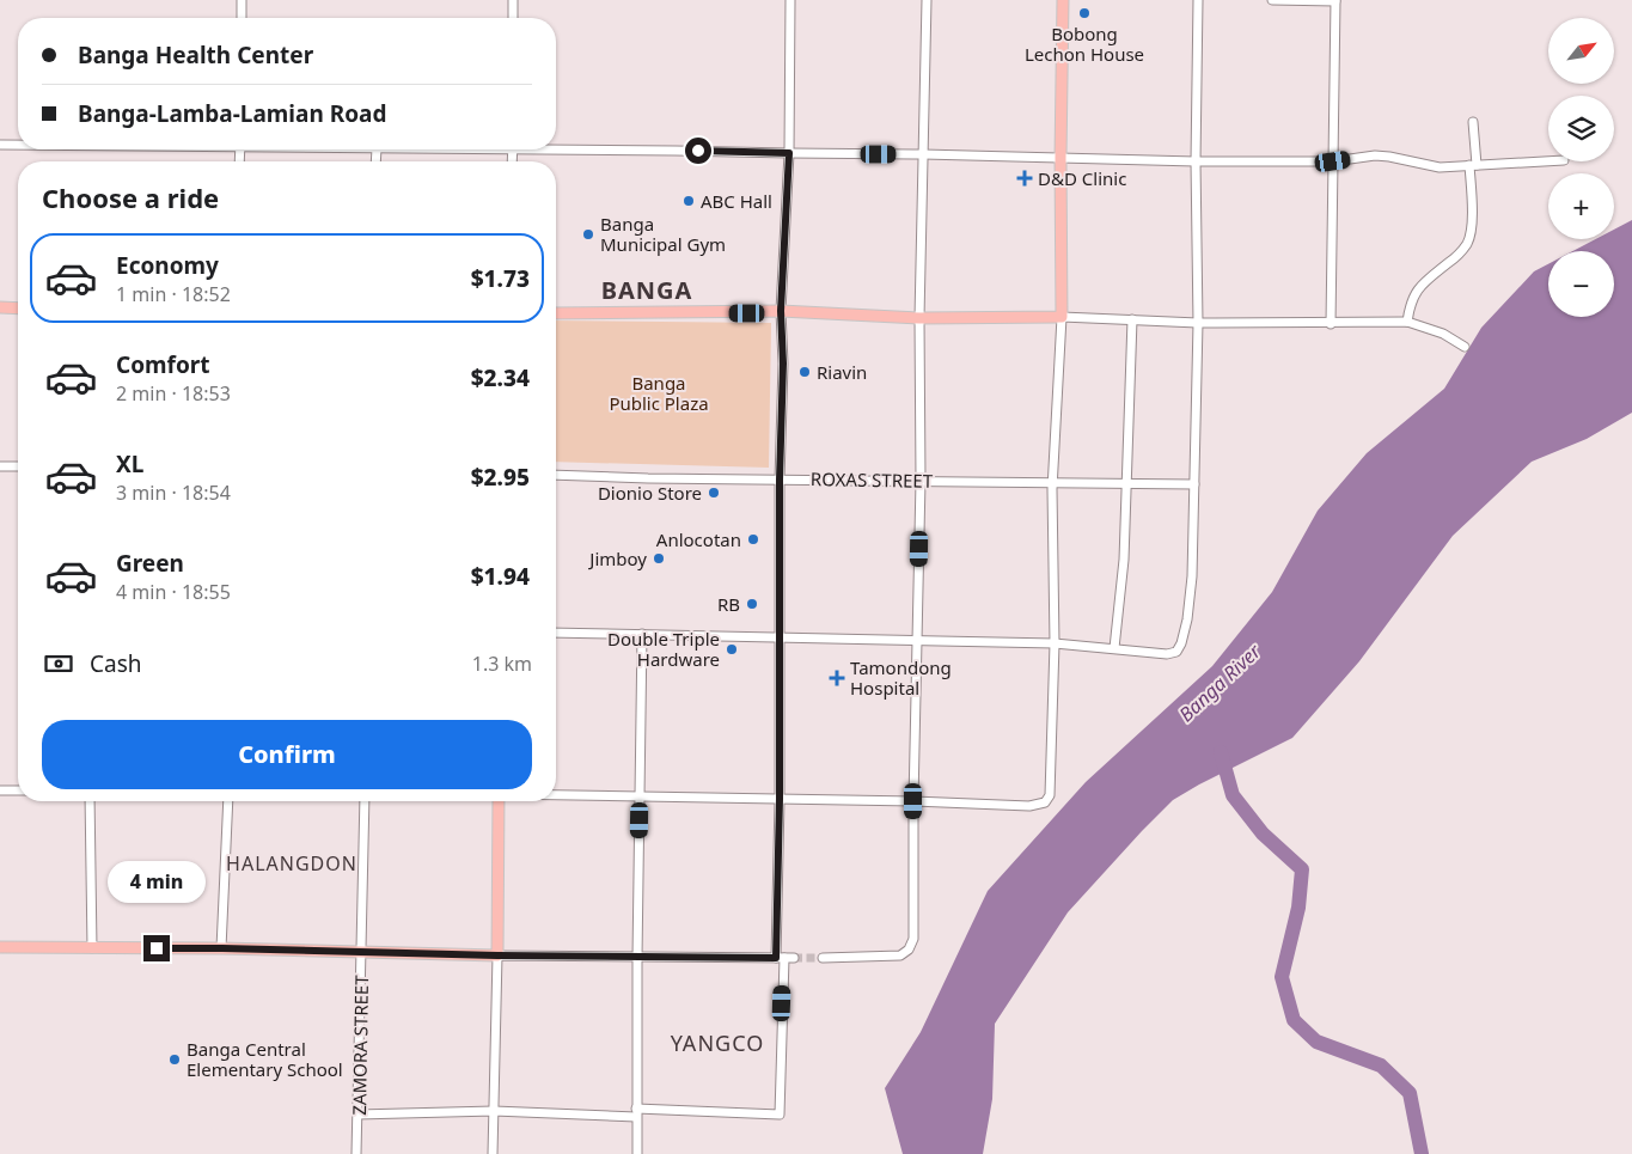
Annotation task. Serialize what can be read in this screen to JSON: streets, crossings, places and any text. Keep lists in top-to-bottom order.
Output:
{
  "streets": {
    "street": ["ROXAS STREET", "ZAMORA STREET"]
  },
  "districts": ["BANGA", "HALANGDON", "YANGCO"],
  "water": ["Banga River"],
  "parks": ["Banga Public Plaza"],
  "places": {
    "other": [
      "Bobong Lechon House",
      "ABC Hall",
      "Banga Municipal Gym",
      "Riavin",
      "Dionio Store",
      "Anlocotan",
      "Jimboy",
      "RB",
      "Double Triple Hardware",
      "Banga Central Elementary School"
    ],
    "health": ["D&D Clinic", "Tamondong Hospital"]
  },
  "north": "top right",
  "page": {
    "map_buttons": ["+", "−"],
    "banner": ["Banga Health Center", "Banga-Lamba-Lamian Road"],
    "heading": "Choose a ride",
    "list": [
      {
        "name": "Economy",
        "note": "1 min · 18:52",
        "value": "$1.73"
      },
      {
        "name": "Comfort",
        "note": "2 min · 18:53",
        "value": "$2.34"
      },
      {
        "name": "XL",
        "note": "3 min · 18:54",
        "value": "$2.95"
      },
      {
        "name": "Green",
        "note": "4 min · 18:55",
        "value": "$1.94"
      }
    ],
    "pay": ["Cash", "1.3 km"],
    "buttons": "Confirm",
    "bubble": "4 min"
  }
}
